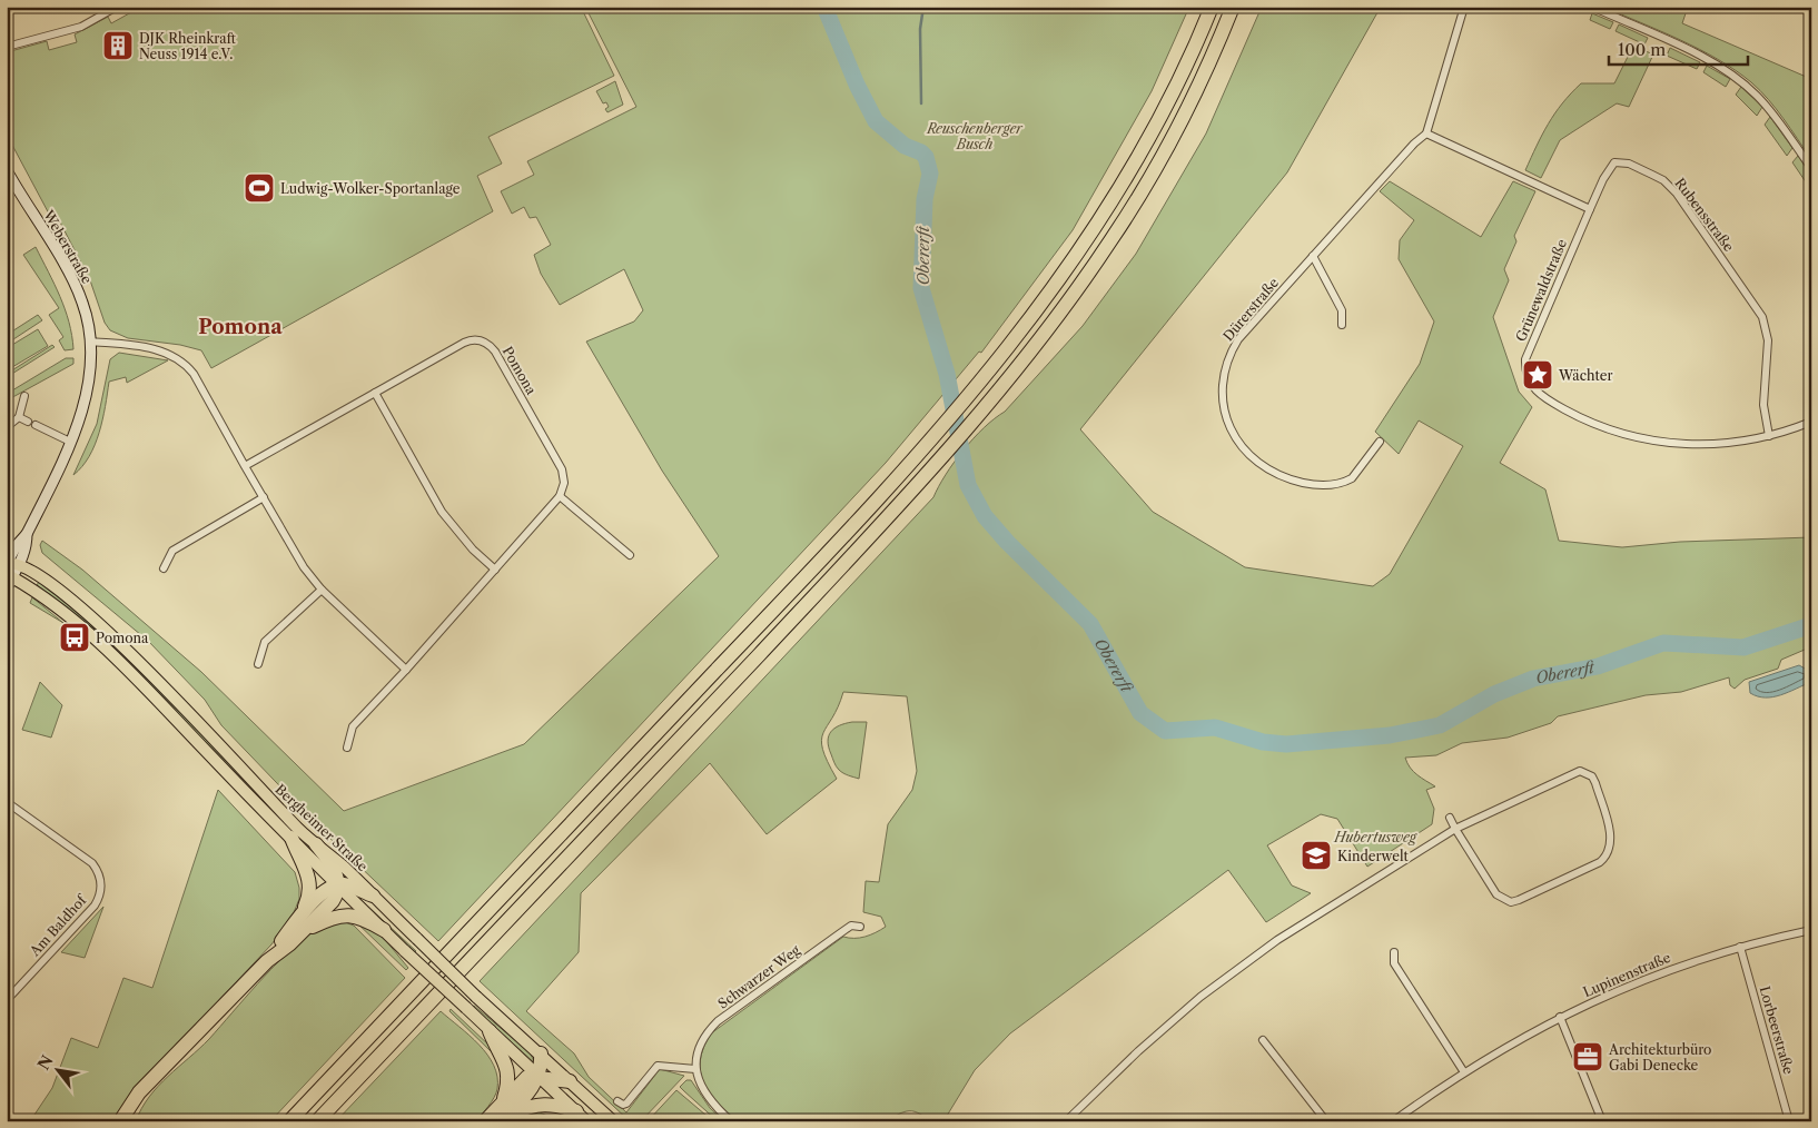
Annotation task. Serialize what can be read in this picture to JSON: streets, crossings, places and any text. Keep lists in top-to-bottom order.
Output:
{
  "streets": {
    "main road": ["Weberstraße", "Bergheimer Straße"],
    "street": [
      "Rubensstraße",
      "Grünewaldstraße",
      "Dürerstraße",
      "Pomona",
      "Am Baldhof",
      "Lupinenstraße",
      "Schwarzer Weg",
      "Lorbeerstraße"
    ]
  },
  "crossings": [
    ["Rubensstraße", "Grünewaldstraße"],
    ["Weberstraße", "Bergheimer Straße"],
    ["Lupinenstraße", "Lorbeerstraße"]
  ],
  "districts": ["Pomona"],
  "water": ["Obererft"],
  "parks": ["Reuschenberger Busch", "Hubertusweg"],
  "places": {
    "building": ["DJK Rheinkraft Neuss 1914 e.V."],
    "sports": ["Ludwig-Wolker-Sportanlage"],
    "place": ["Wächter"],
    "bus stop": ["Pomona"],
    "school or university": ["Kinderwelt"],
    "office": ["Architekturbüro Gabi Denecke"]
  },
  "scale_bar": "100 m",
  "north": "top left"
}
